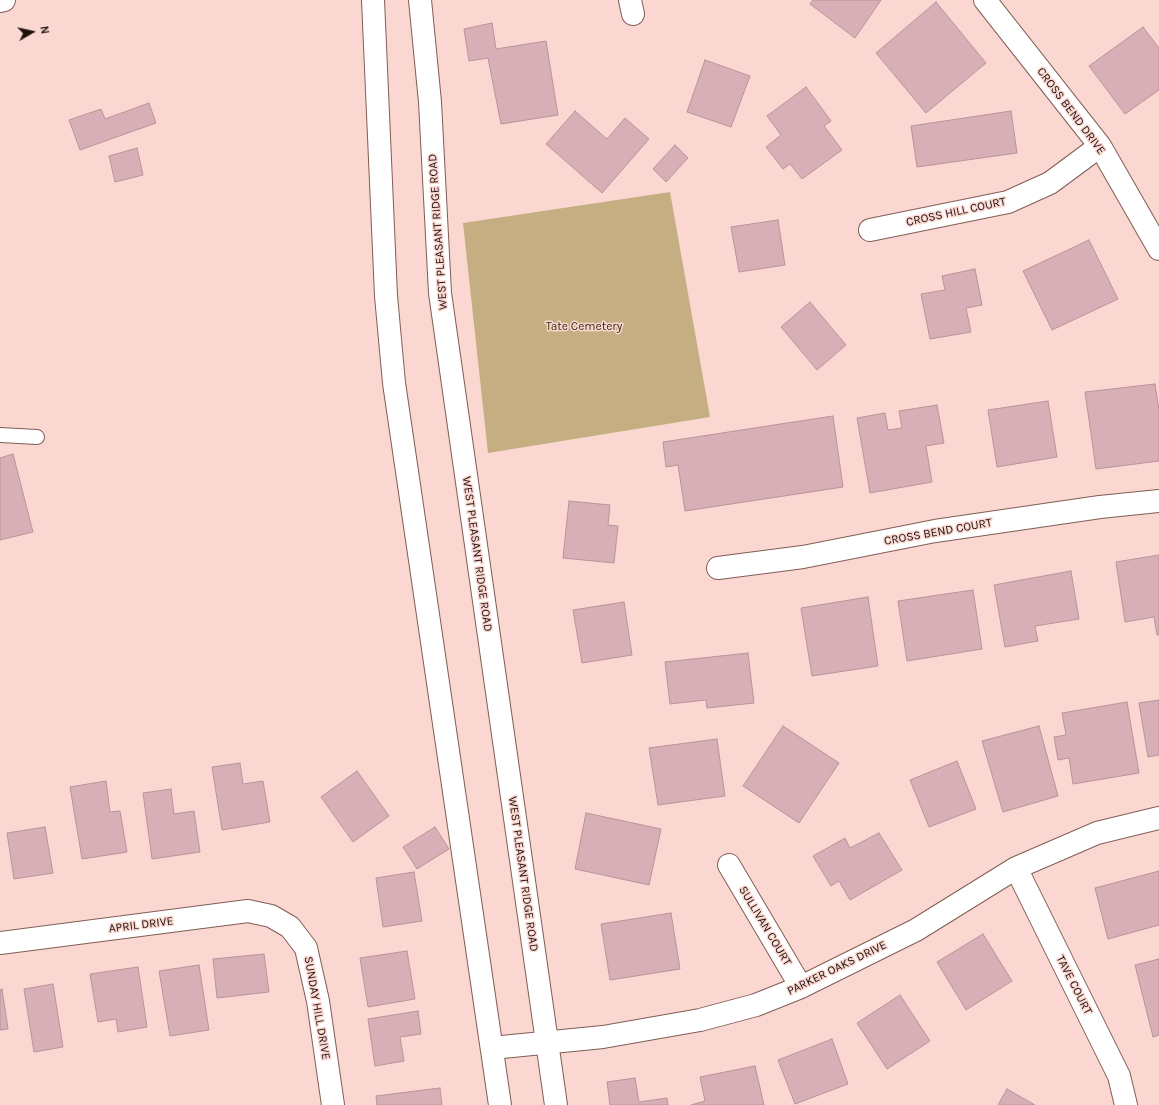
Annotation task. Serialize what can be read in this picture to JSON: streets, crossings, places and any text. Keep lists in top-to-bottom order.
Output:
{
  "streets": {
    "street": [
      "CROSS BEND DRIVE",
      "CROSS HILL COURT",
      "WEST PLEASANT RIDGE ROAD",
      "CROSS BEND COURT",
      "APRIL DRIVE",
      "SULLIVAN COURT",
      "PARKER OAKS DRIVE",
      "TAVE COURT",
      "SUNDAY HILL DRIVE"
    ]
  },
  "crossings": [
    ["CROSS BEND DRIVE", "CROSS HILL COURT"],
    ["WEST PLEASANT RIDGE ROAD", "PARKER OAKS DRIVE"],
    ["APRIL DRIVE", "SUNDAY HILL DRIVE"],
    ["SULLIVAN COURT", "PARKER OAKS DRIVE"],
    ["PARKER OAKS DRIVE", "TAVE COURT"]
  ],
  "parks": ["Tate Cemetery"],
  "north": "right"
}
